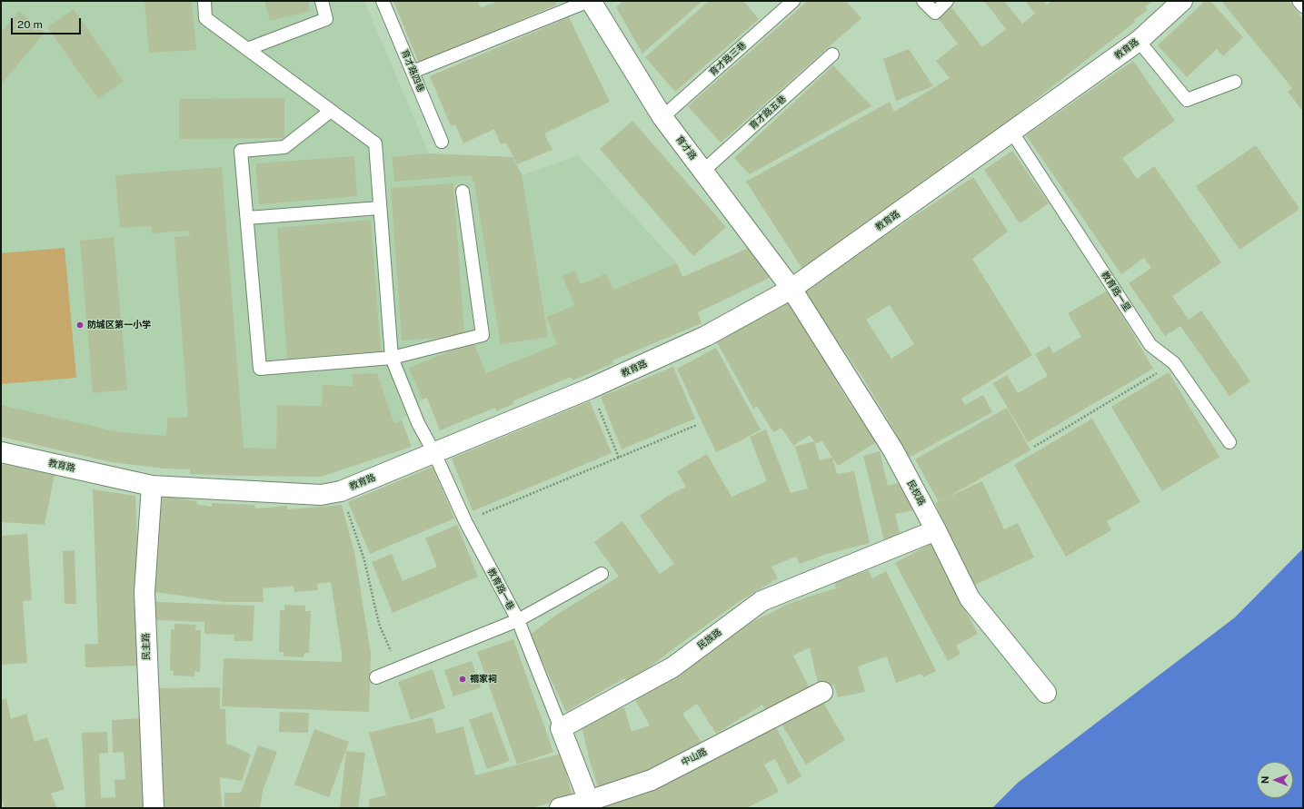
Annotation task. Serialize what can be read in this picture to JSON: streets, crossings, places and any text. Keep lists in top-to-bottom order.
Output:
{
  "streets": {
    "street": [
      "教育路",
      "育才路",
      "民权路",
      "民族路",
      "民主路",
      "中山路"
    ],
    "lane": [
      "育才路三巷",
      "育才路四巷",
      "育才路五巷",
      "教育路一里",
      "教育路一巷"
    ]
  },
  "crossings": [
    ["教育路", "育才路"],
    ["教育路", "教育路一里"],
    ["教育路", "民权路"],
    ["教育路", "教育路一巷"],
    ["教育路", "民主路"],
    ["育才路三巷", "育才路"],
    ["育才路五巷", "育才路"],
    ["育才路", "民权路"],
    ["民权路", "民族路"],
    ["教育路一巷", "民族路"]
  ],
  "places": ["防城区第一小学", "禤家祠"],
  "scale_bar": "20 m",
  "north": "left"
}
